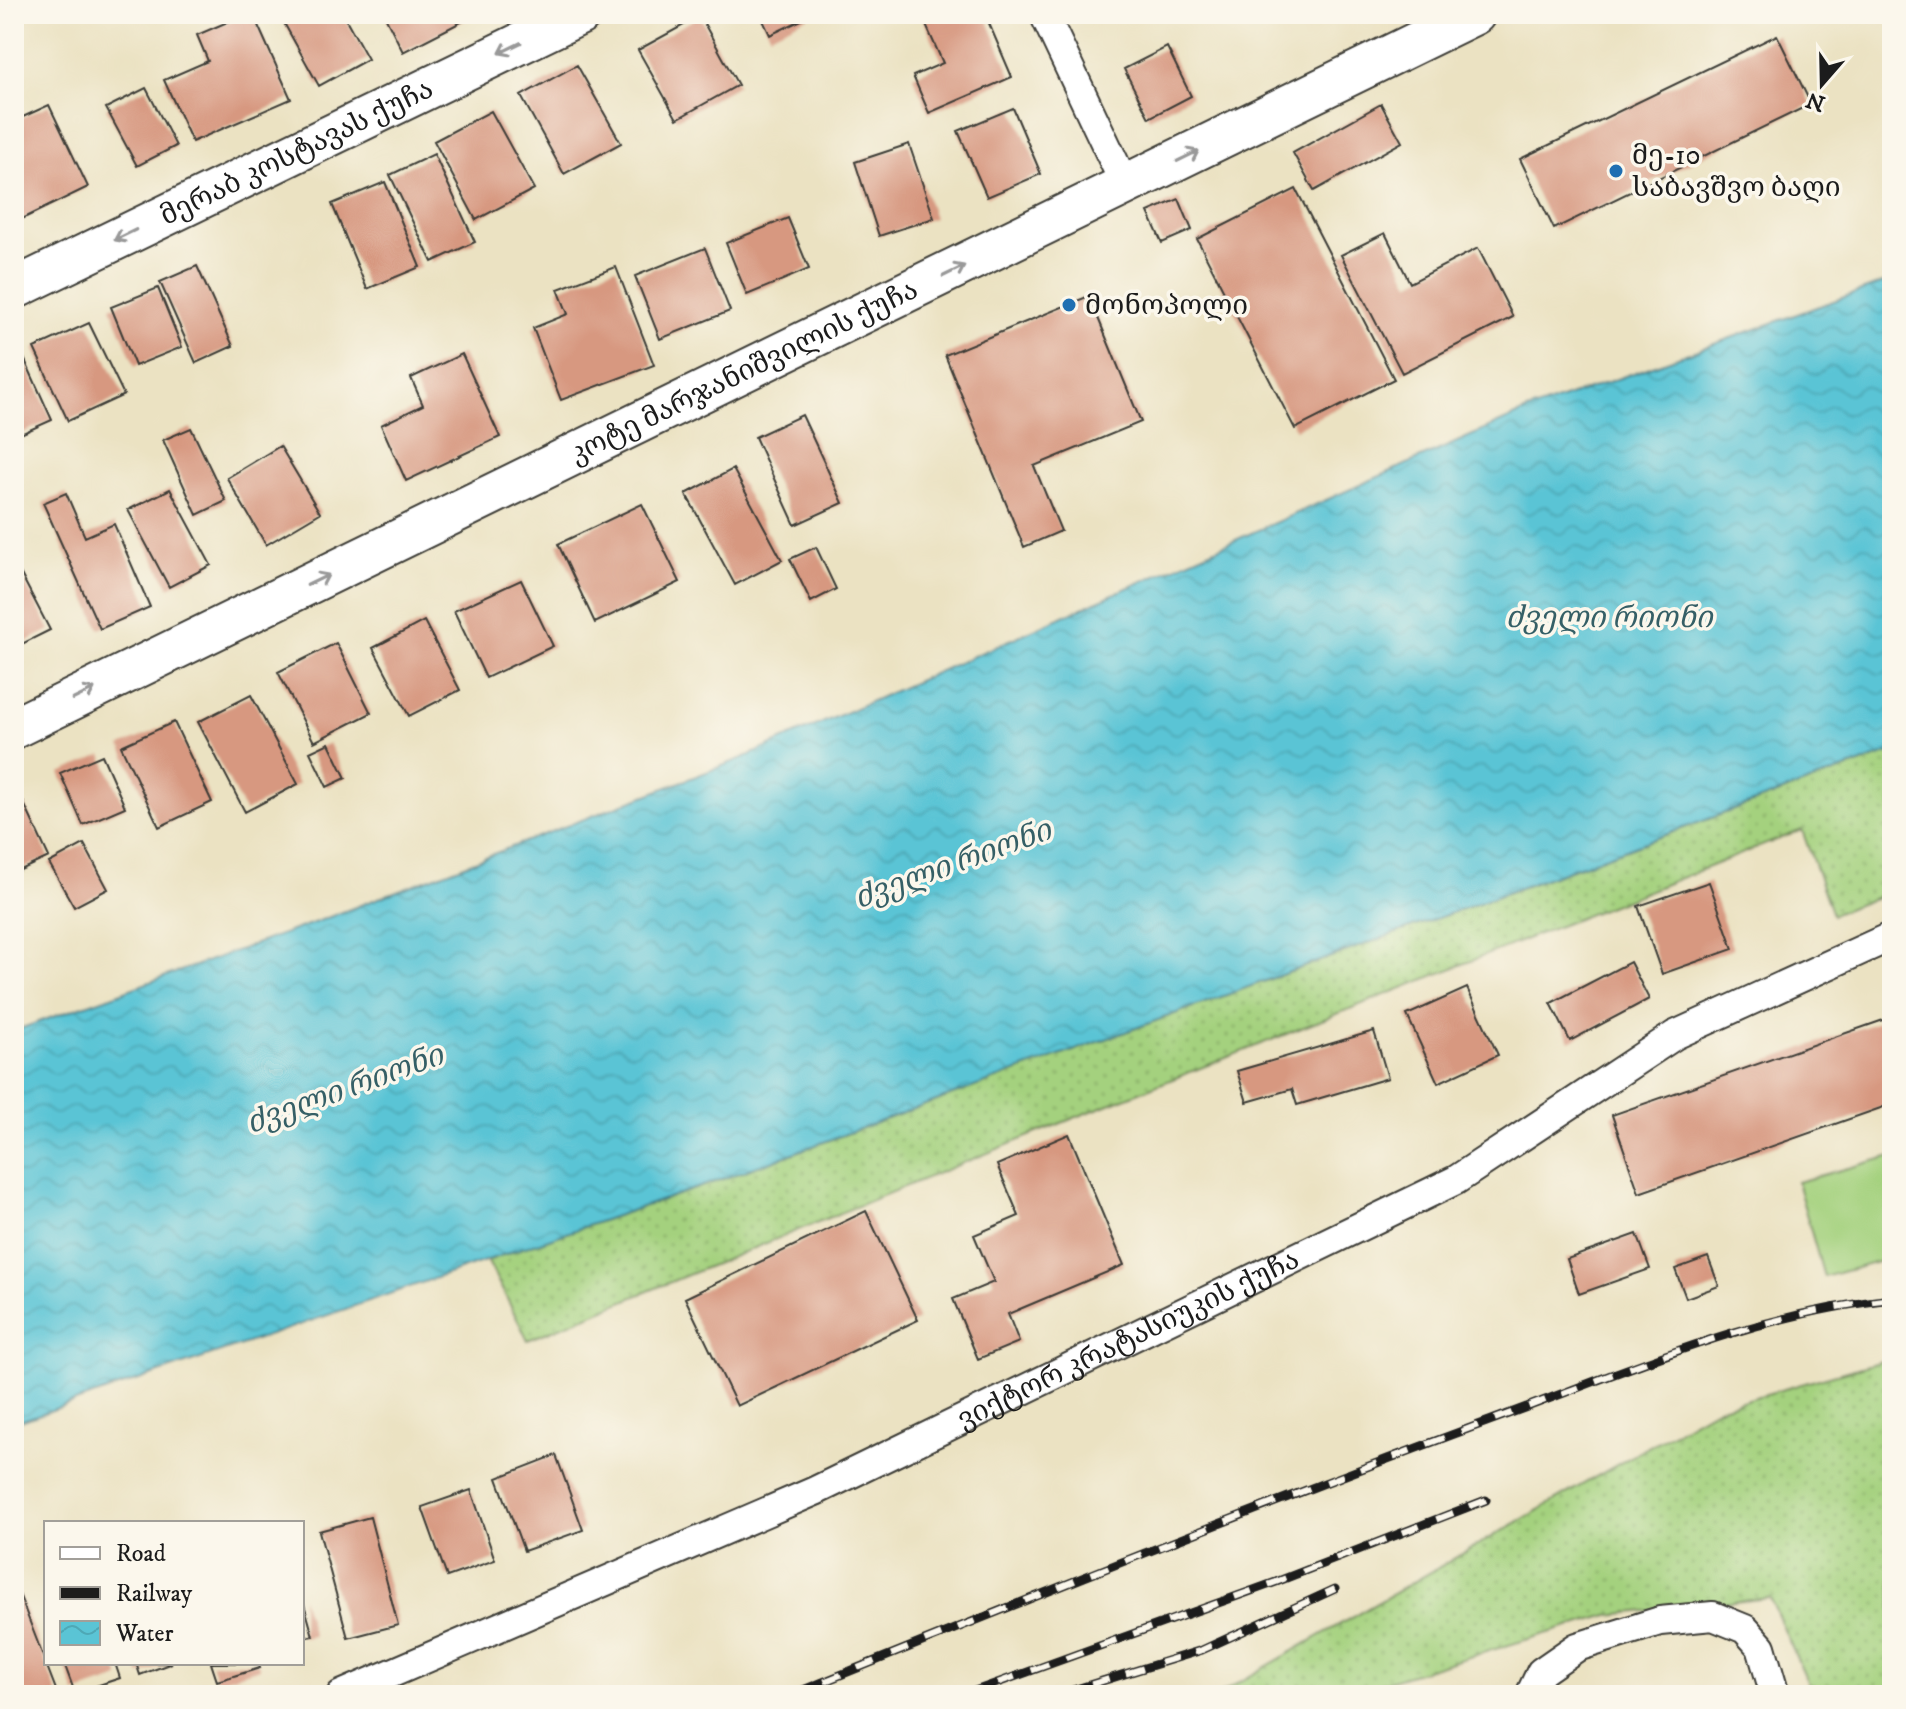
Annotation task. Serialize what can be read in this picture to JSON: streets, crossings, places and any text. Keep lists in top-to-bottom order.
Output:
{
  "streets": {
    "street": ["მერაბ კოსტავას ქუჩა", "კოტე მარჯანიშვილის ქუჩა", "ვიქტორ კრატასიუკის ქუჩა"]
  },
  "one_way": ["მერაბ კოსტავას ქუჩა", "კოტე მარჯანიშვილის ქუჩა"],
  "water": ["ძველი რიონი"],
  "places": ["მე-10 საბავშვო ბაღი", "მონოპოლი"],
  "legend": ["Road", "Railway", "Water"],
  "north": "bottom"
}
